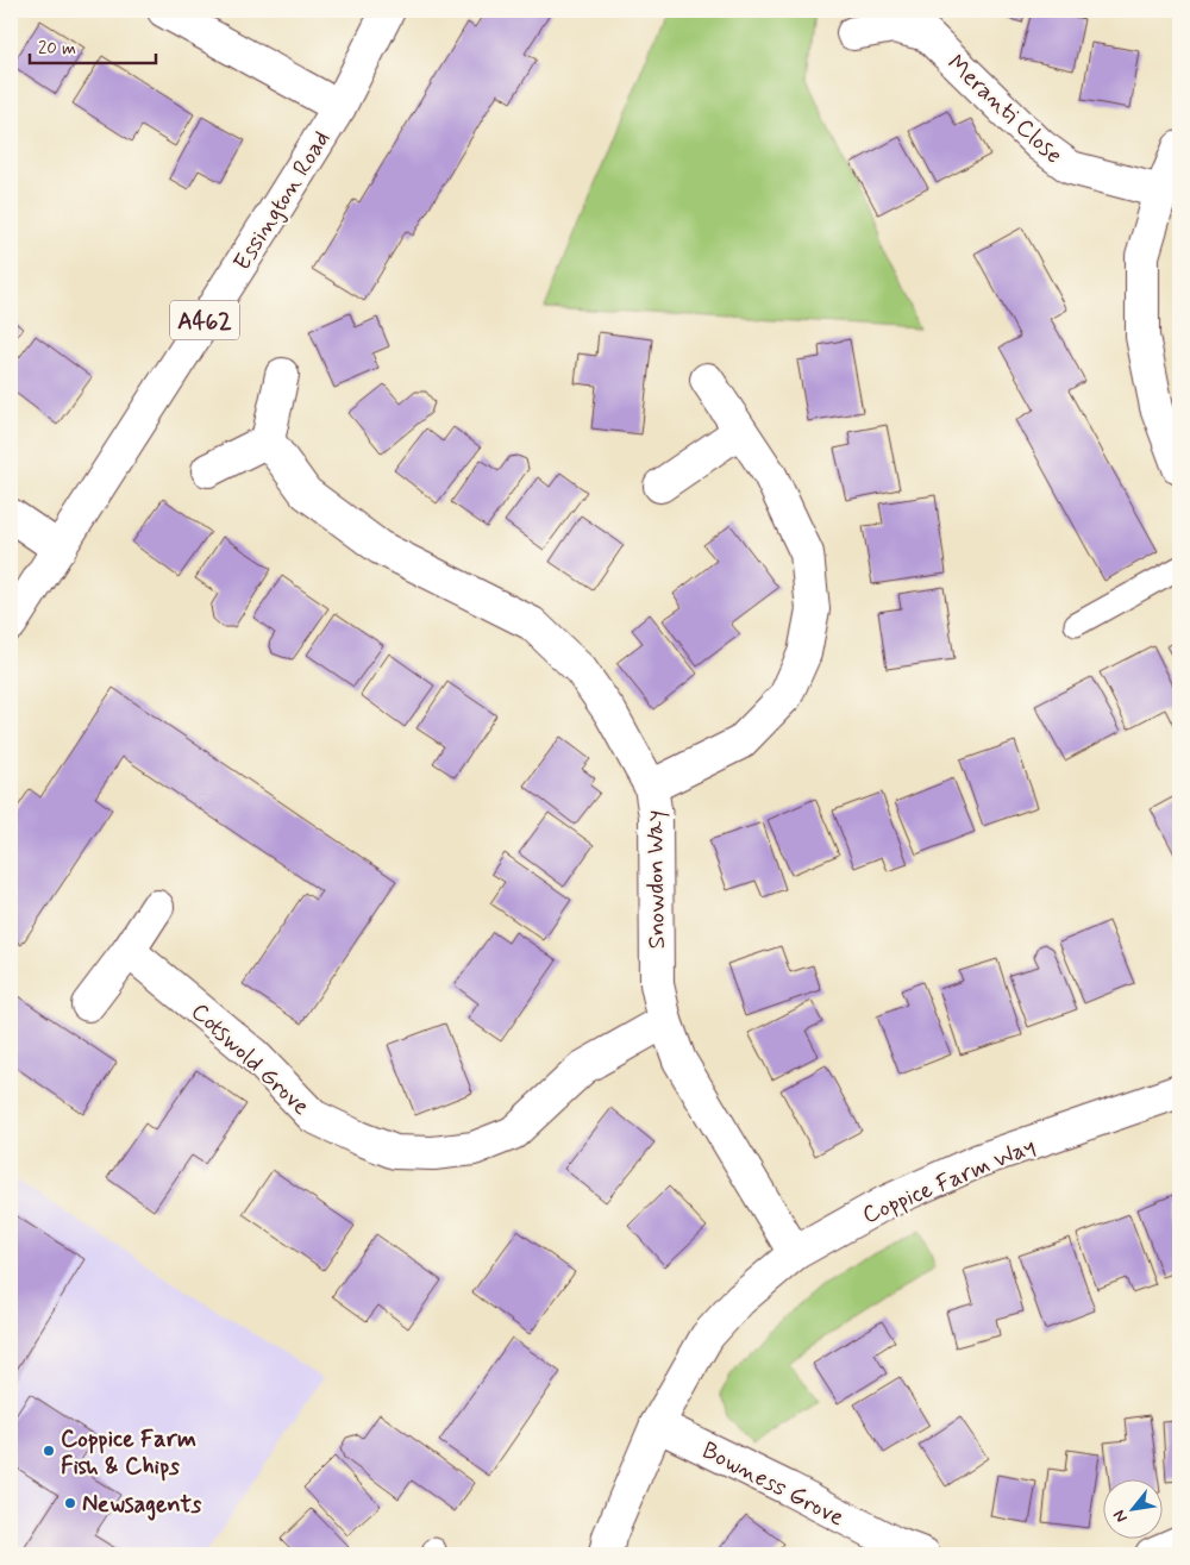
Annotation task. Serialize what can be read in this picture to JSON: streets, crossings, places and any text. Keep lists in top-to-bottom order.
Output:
{
  "streets": {
    "street": [
      "Meranti Close",
      "Essington Road",
      "A462",
      "Snowdon Way",
      "Cotswold Grove",
      "Coppice Farm Way",
      "Bowness Grove"
    ]
  },
  "crossings": [
    ["Snowdon Way", "Cotswold Grove"],
    ["Snowdon Way", "Coppice Farm Way"],
    ["Coppice Farm Way", "Bowness Grove"]
  ],
  "places": ["Coppice Farm Fish & Chips", "Newsagents"],
  "scale_bar": "20 m",
  "north": "bottom left"
}
